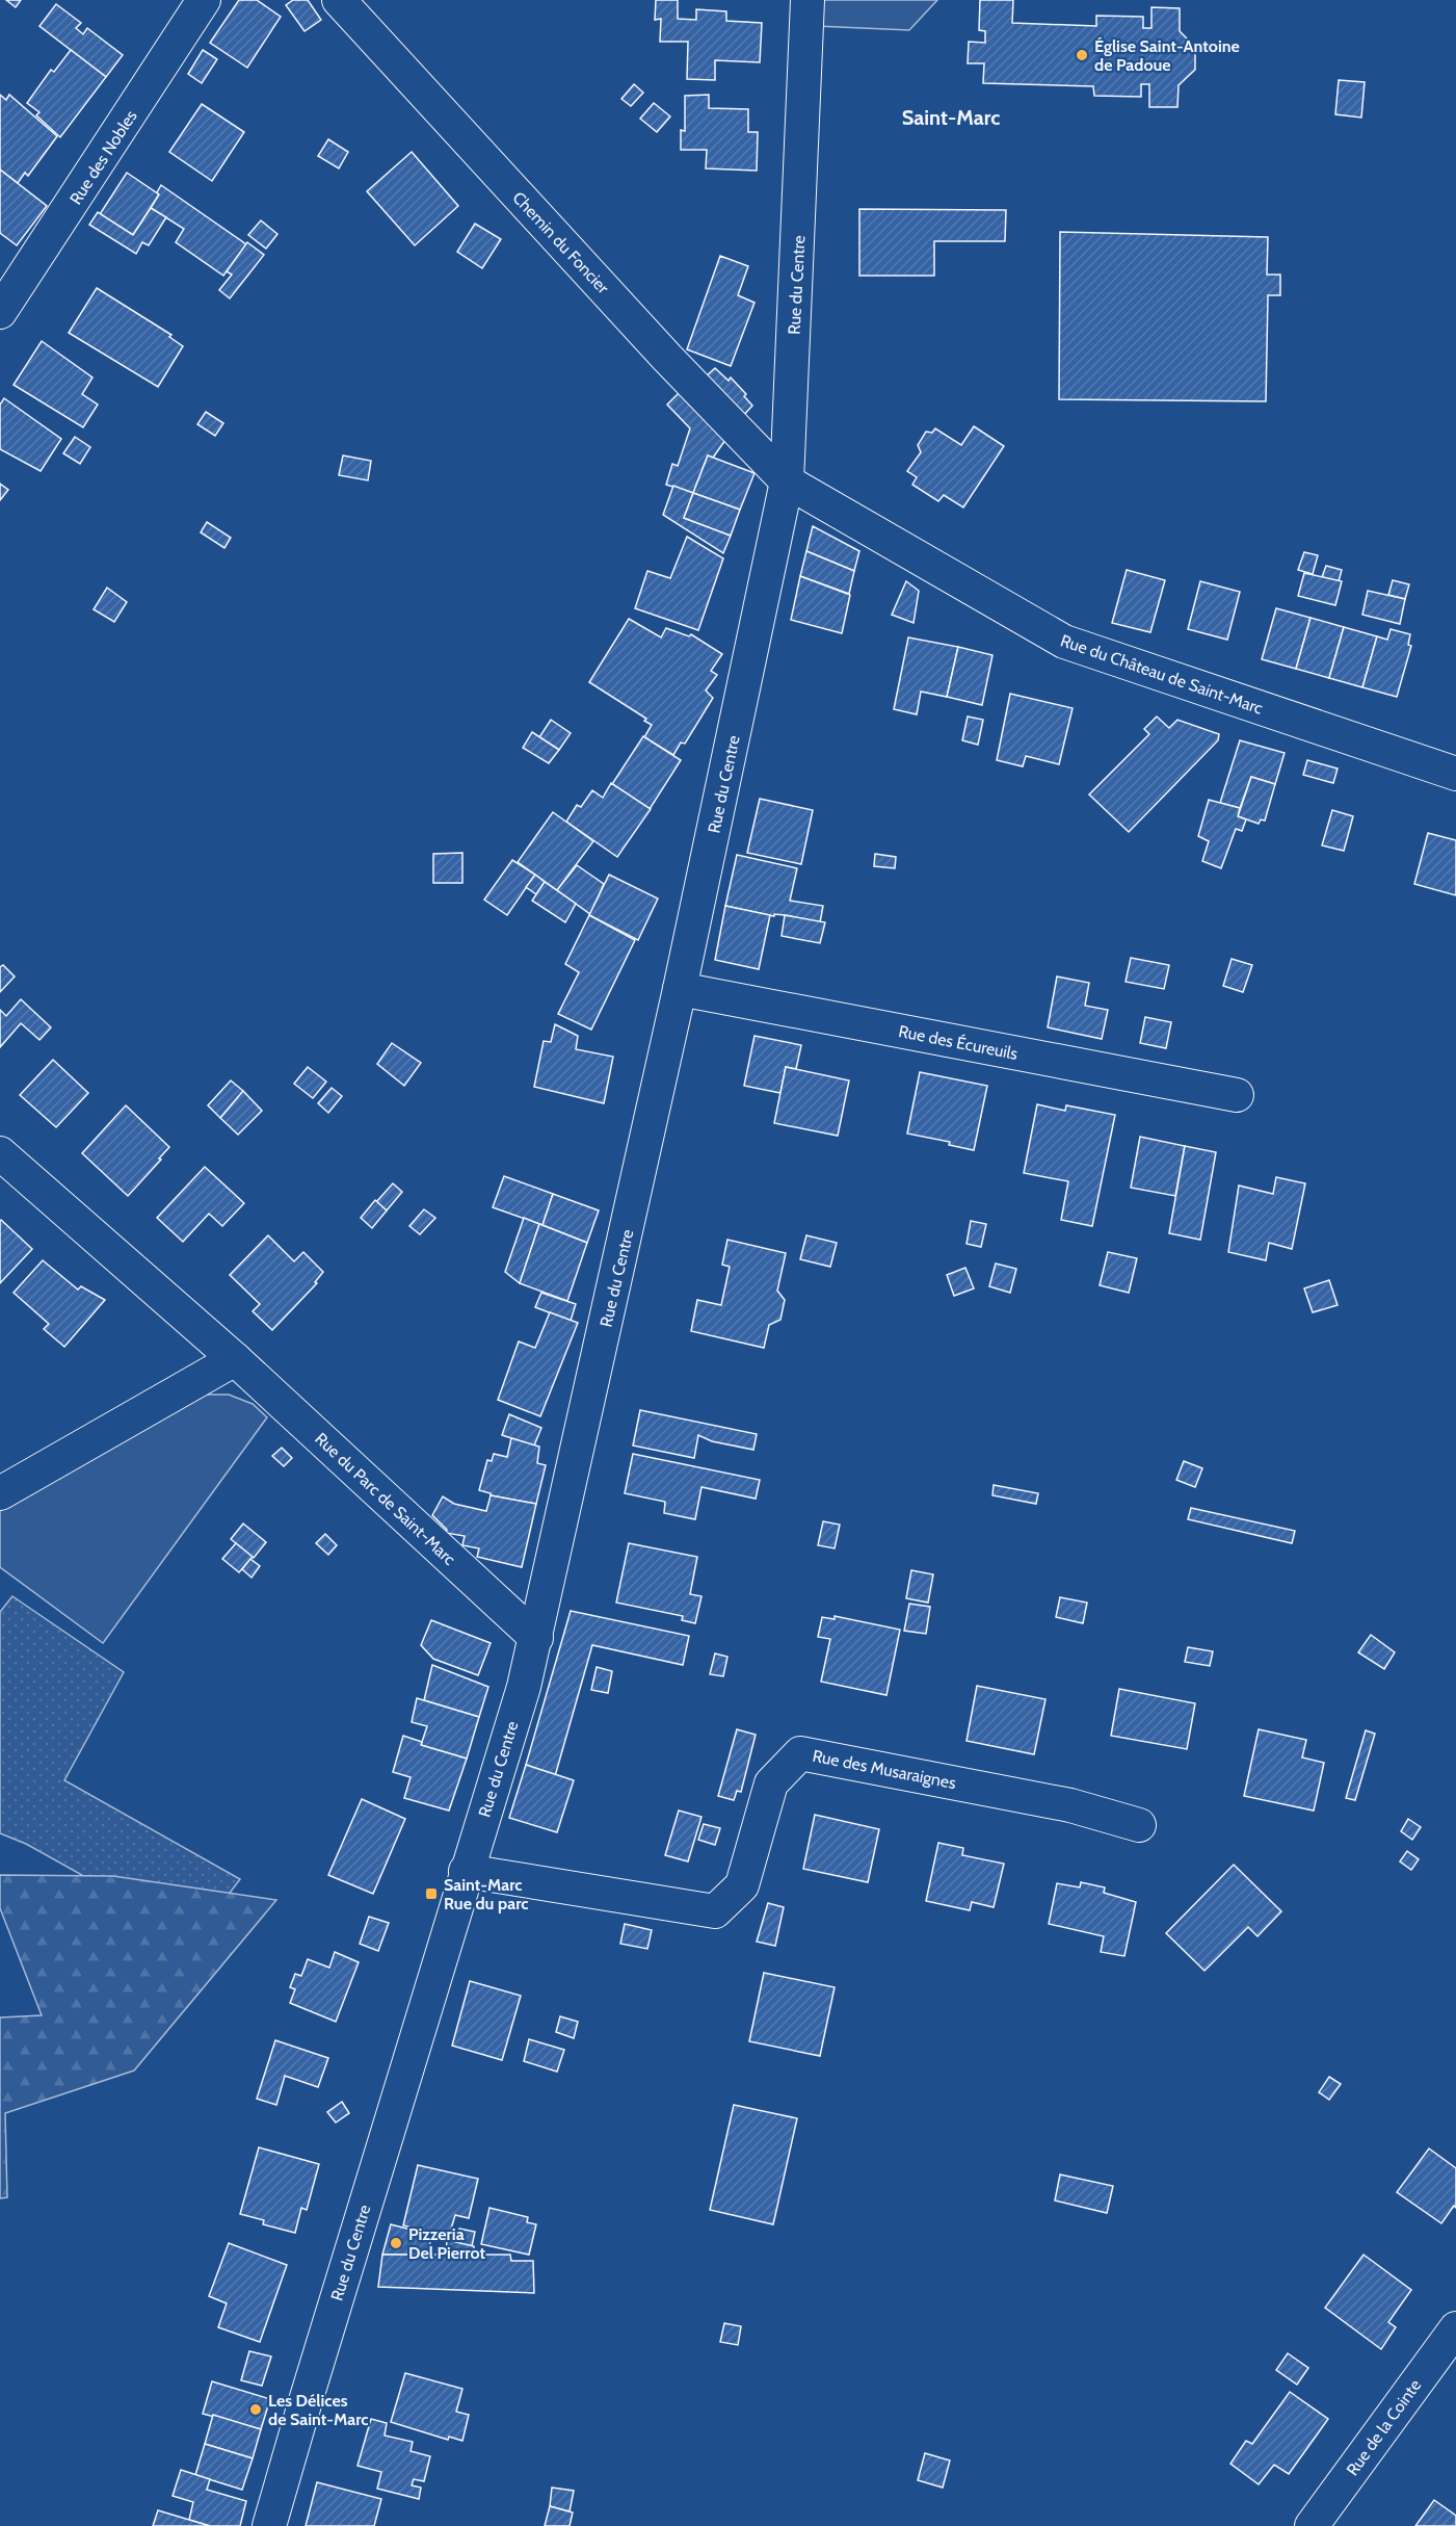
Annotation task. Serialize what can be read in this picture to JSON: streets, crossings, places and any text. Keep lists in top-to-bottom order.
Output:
{
  "streets": {
    "street": [
      "Rue des Nobles",
      "Chemin du Foncier",
      "Rue du Centre",
      "Rue du Château de Saint-Marc",
      "Rue des Écureuils",
      "Rue du Parc de Saint-Marc",
      "Rue des Musaraignes",
      "Rue de la Cointe"
    ]
  },
  "crossings": [
    ["Chemin du Foncier", "Rue du Centre"],
    ["Chemin du Foncier", "Rue du Château de Saint-Marc"],
    ["Rue du Centre", "Rue du Château de Saint-Marc"],
    ["Rue du Centre", "Rue des Écureuils"],
    ["Rue du Centre", "Rue du Parc de Saint-Marc"],
    ["Rue du Centre", "Rue des Musaraignes"]
  ],
  "districts": ["Saint-Marc"],
  "places": {
    "other": ["Église Saint-Antoine de Padoue", "Pizzeria Del Pierrot", "Les Délices de Saint-Marc"],
    "transit": ["Saint-Marc Rue du parc"]
  }
}
